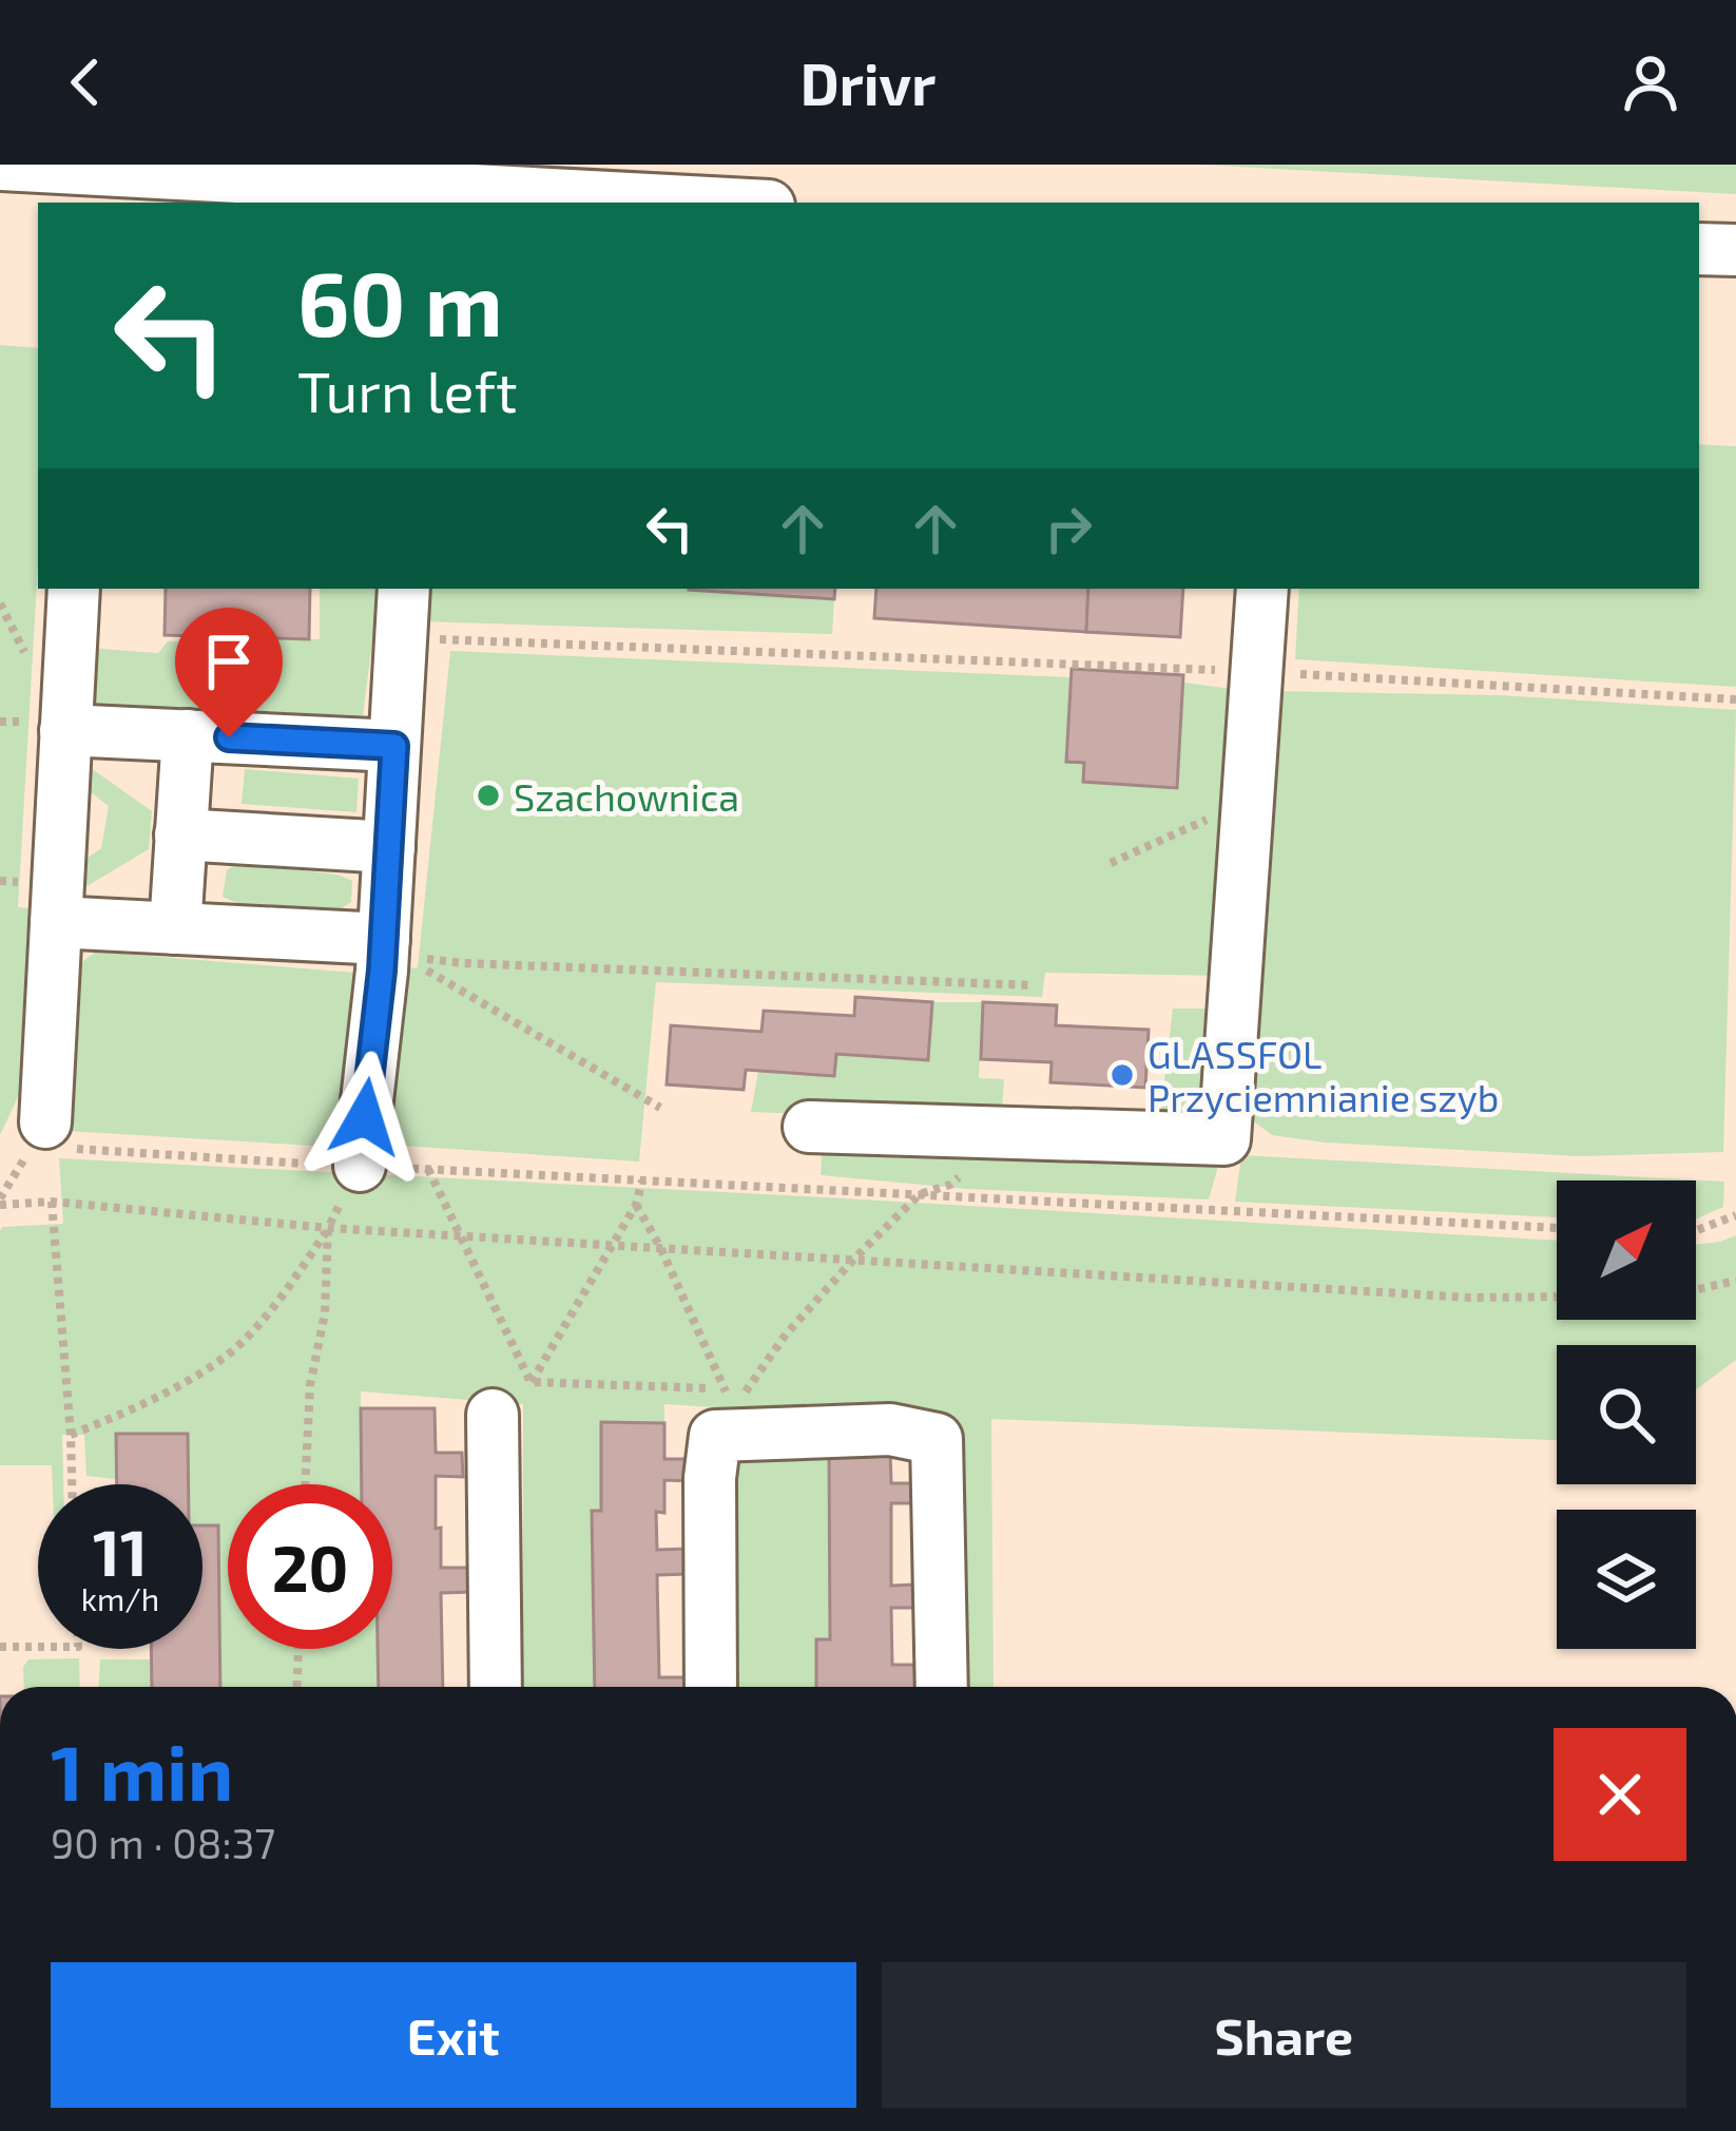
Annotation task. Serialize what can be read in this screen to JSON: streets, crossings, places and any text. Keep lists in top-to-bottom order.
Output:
{
  "places": ["Szachownica", "GLASSFOL Przyciemnianie szyb"],
  "north": "top right",
  "page": {
    "header": "Drivr",
    "turn": ["60 m", "Turn left"],
    "speed": "11 km/h",
    "limit": "20",
    "heading": ["1 min", "90 m · 08:37"],
    "buttons": ["Exit", "Share"]
  }
}
